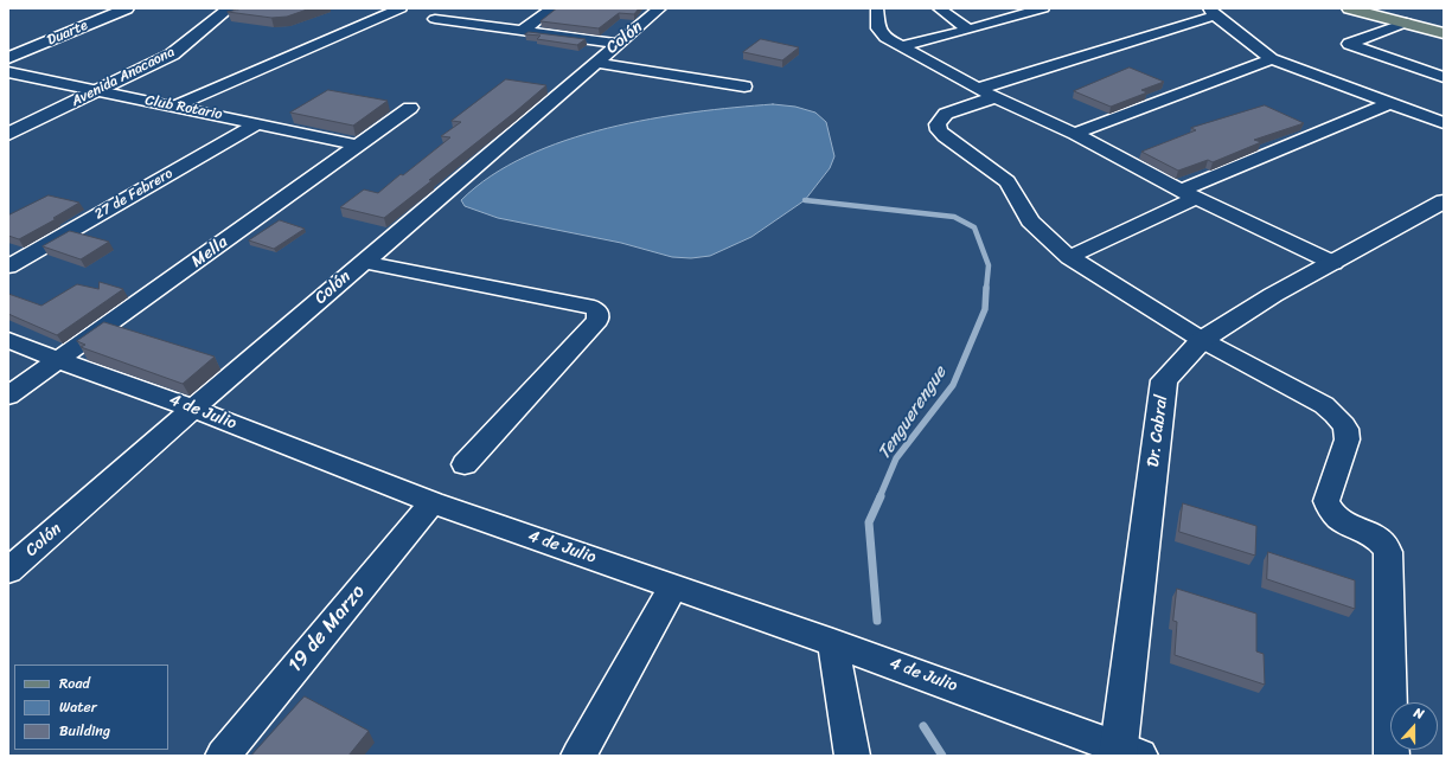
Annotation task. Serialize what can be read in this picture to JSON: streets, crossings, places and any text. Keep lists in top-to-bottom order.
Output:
{
  "streets": {
    "street": [
      "Duarte",
      "Colón",
      "Avenida Anacaona",
      "Club Rotario",
      "27 de Febrero",
      "Mella",
      "4 de Julio",
      "Dr. Cabral",
      "19 de Marzo"
    ]
  },
  "crossings": [
    ["Colón", "4 de Julio"],
    ["Avenida Anacaona", "Club Rotario"],
    ["Club Rotario", "27 de Febrero"],
    ["Club Rotario", "Mella"],
    ["Mella", "4 de Julio"],
    ["4 de Julio", "Dr. Cabral"],
    ["4 de Julio", "19 de Marzo"]
  ],
  "water": ["Tenguerengue"],
  "legend": ["Road", "Water", "Building"],
  "north": "top"
}
